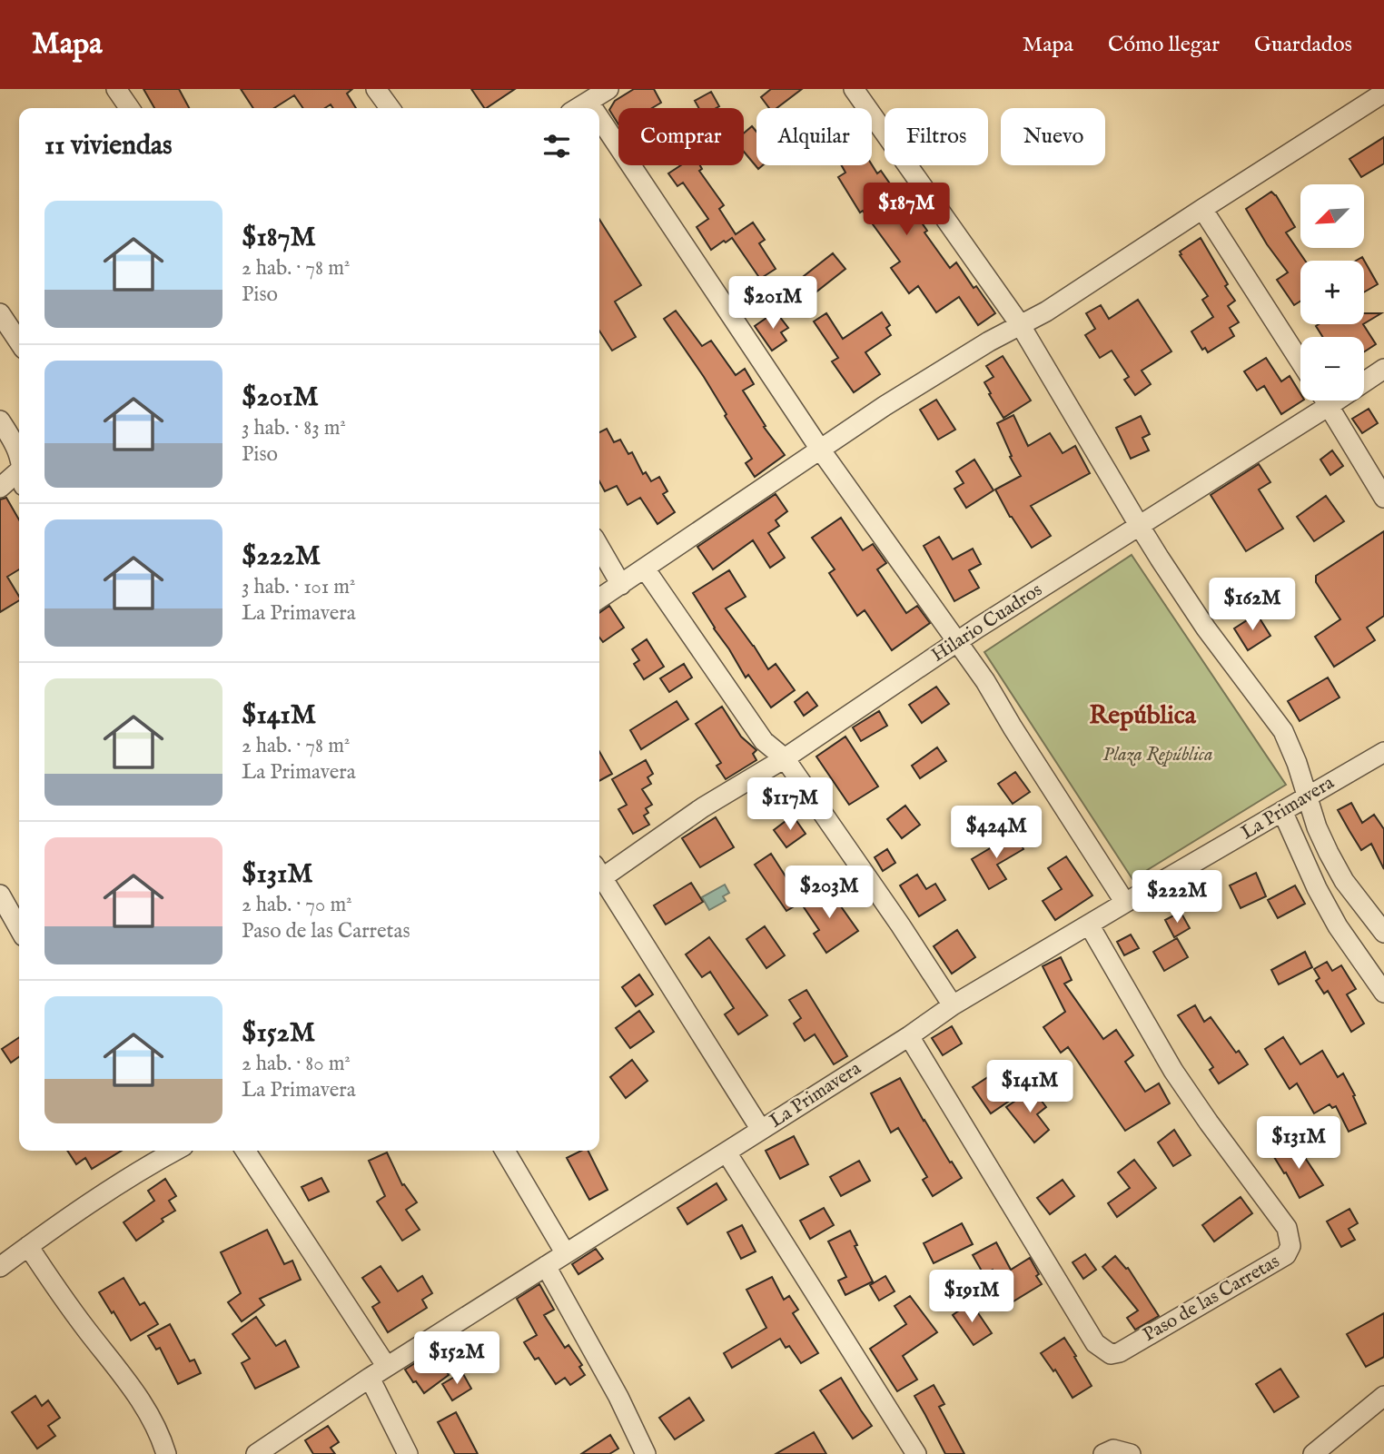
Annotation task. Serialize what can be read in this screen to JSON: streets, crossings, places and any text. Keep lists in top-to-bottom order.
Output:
{
  "streets": {
    "street": ["Hilario Cuadros", "La Primavera", "Paso de las Carretas"]
  },
  "crossings": [
    ["La Primavera", "Paso de las Carretas"]
  ],
  "districts": ["República"],
  "parks": ["Plaza República"],
  "north": "bottom left",
  "page": {
    "header": "Mapa",
    "nav": ["Mapa", "Cómo llegar", "Guardados"],
    "chip": [
      "Comprar",
      "Alquilar",
      "Filtros",
      "Nuevo"
    ],
    "heading": "11 viviendas",
    "price": [
      "$187M",
      "$201M",
      "$162M",
      "$117M",
      "$424M",
      "$203M",
      "$222M",
      "$141M",
      "$131M",
      "$191M",
      "$152M"
    ],
    "map_buttons": ["+", "−"],
    "list": [
      {
        "name": "$187M",
        "note": "2 hab. · 78 m² · Piso"
      },
      {
        "name": "$201M",
        "note": "3 hab. · 83 m² · Piso"
      },
      {
        "name": "$222M",
        "note": "3 hab. · 101 m² · La Primavera"
      },
      {
        "name": "$141M",
        "note": "2 hab. · 78 m² · La Primavera"
      },
      {
        "name": "$131M",
        "note": "2 hab. · 70 m² · Paso de las Carretas"
      },
      {
        "name": "$152M",
        "note": "2 hab. · 80 m² · La Primavera"
      }
    ]
  }
}
